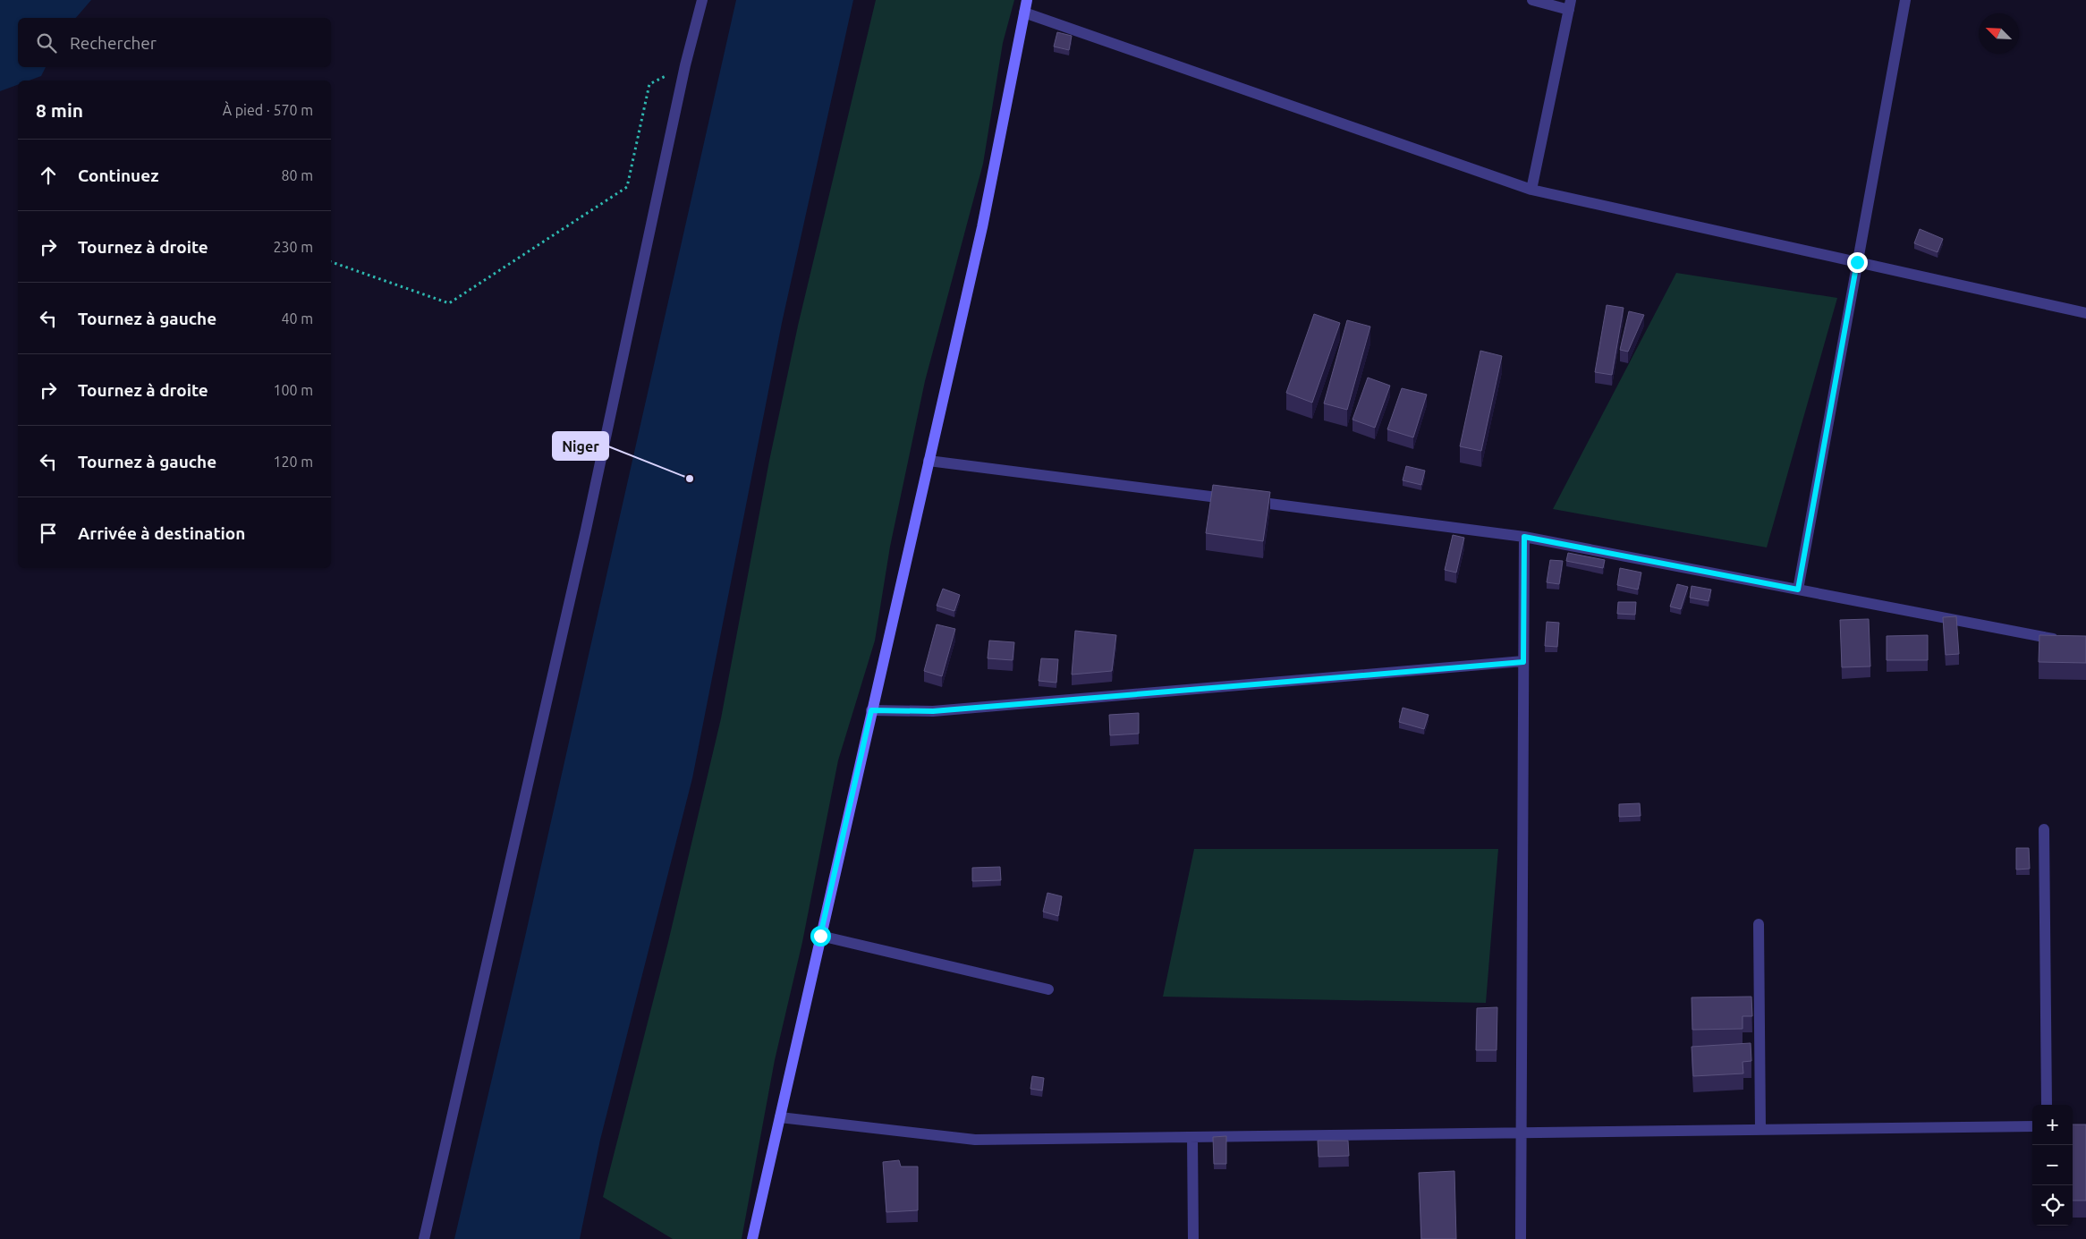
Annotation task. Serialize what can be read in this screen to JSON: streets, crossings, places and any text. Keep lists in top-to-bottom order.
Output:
{
  "places": ["Niger"],
  "north": "top left",
  "page": {
    "search": "Rechercher",
    "heading": ["8 min", "À pied · 570 m"],
    "list": [
      ["Continuez", "80 m"],
      ["Tournez à droite", "230 m"],
      ["Tournez à gauche", "40 m"],
      ["Tournez à droite", "100 m"],
      ["Tournez à gauche", "120 m"],
      "Arrivée à destination"
    ],
    "map_buttons": ["+", "−"]
  }
}
